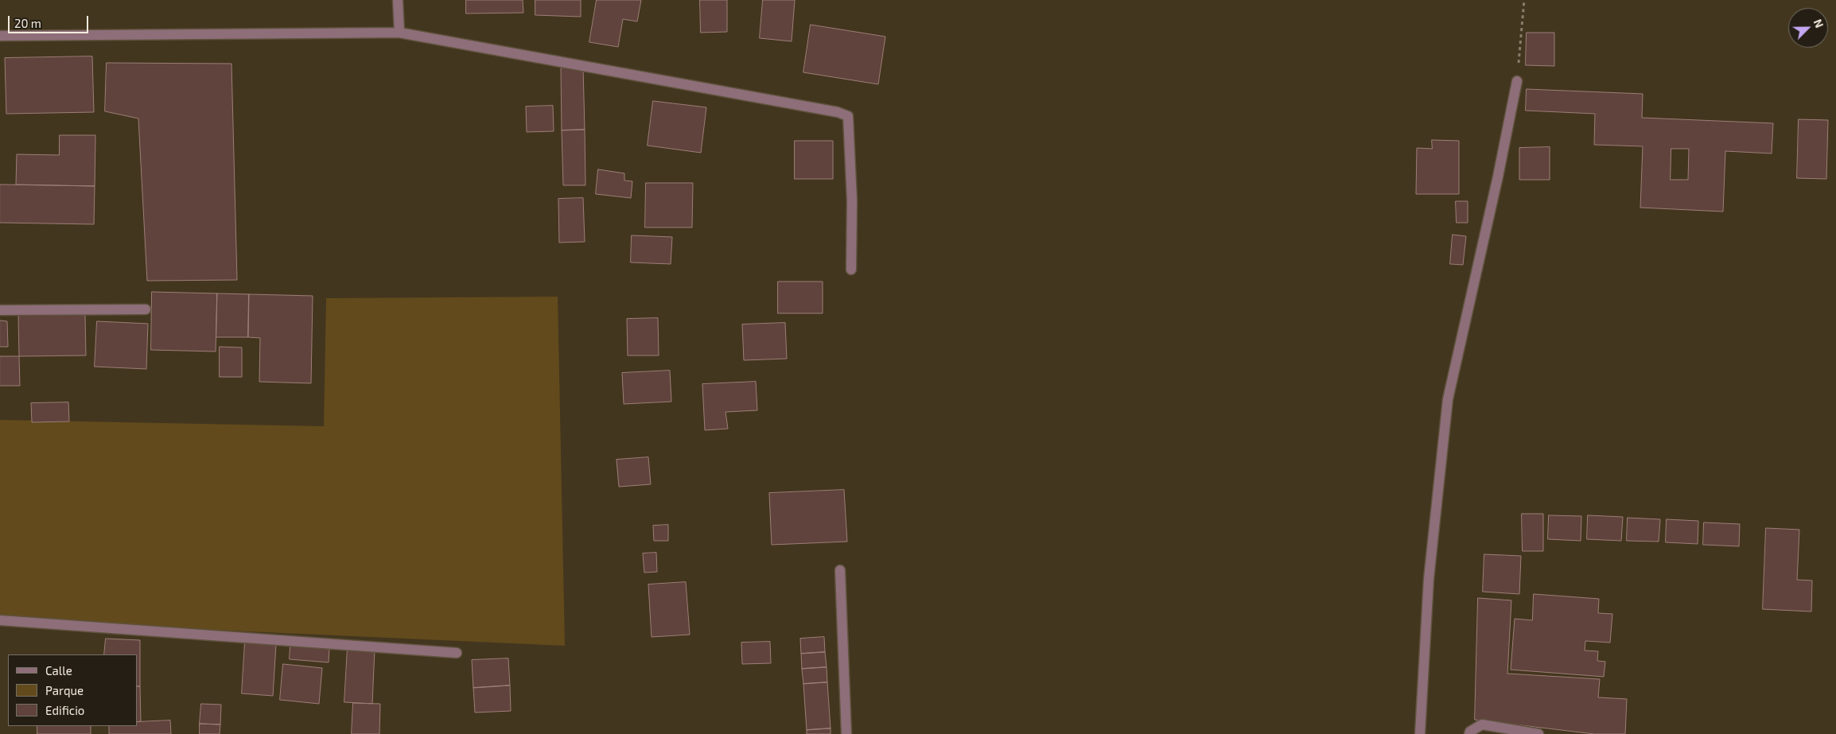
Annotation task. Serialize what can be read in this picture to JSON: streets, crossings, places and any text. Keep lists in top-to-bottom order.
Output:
{
  "legend": ["Calle", "Parque", "Edificio"],
  "scale_bar": "20 m",
  "north": "top right"
}
